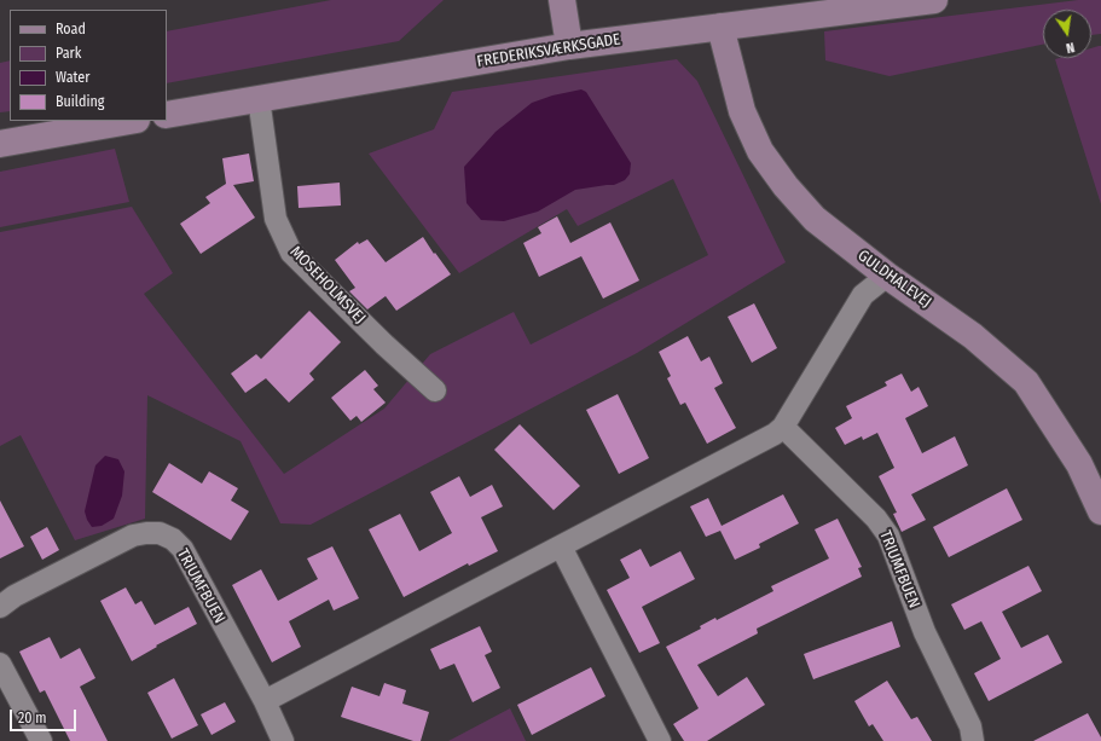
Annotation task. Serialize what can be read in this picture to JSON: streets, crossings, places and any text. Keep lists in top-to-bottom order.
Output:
{
  "streets": {
    "street": [
      "FREDERIKSVÆRKSGADE",
      "GULDHALEVEJ",
      "MOSEHOLMSVEJ",
      "TRIUMFBUEN"
    ]
  },
  "crossings": [
    ["FREDERIKSVÆRKSGADE", "GULDHALEVEJ"],
    ["FREDERIKSVÆRKSGADE", "MOSEHOLMSVEJ"]
  ],
  "legend": [
    "Road",
    "Park",
    "Water",
    "Building"
  ],
  "scale_bar": "20 m",
  "north": "bottom"
}
